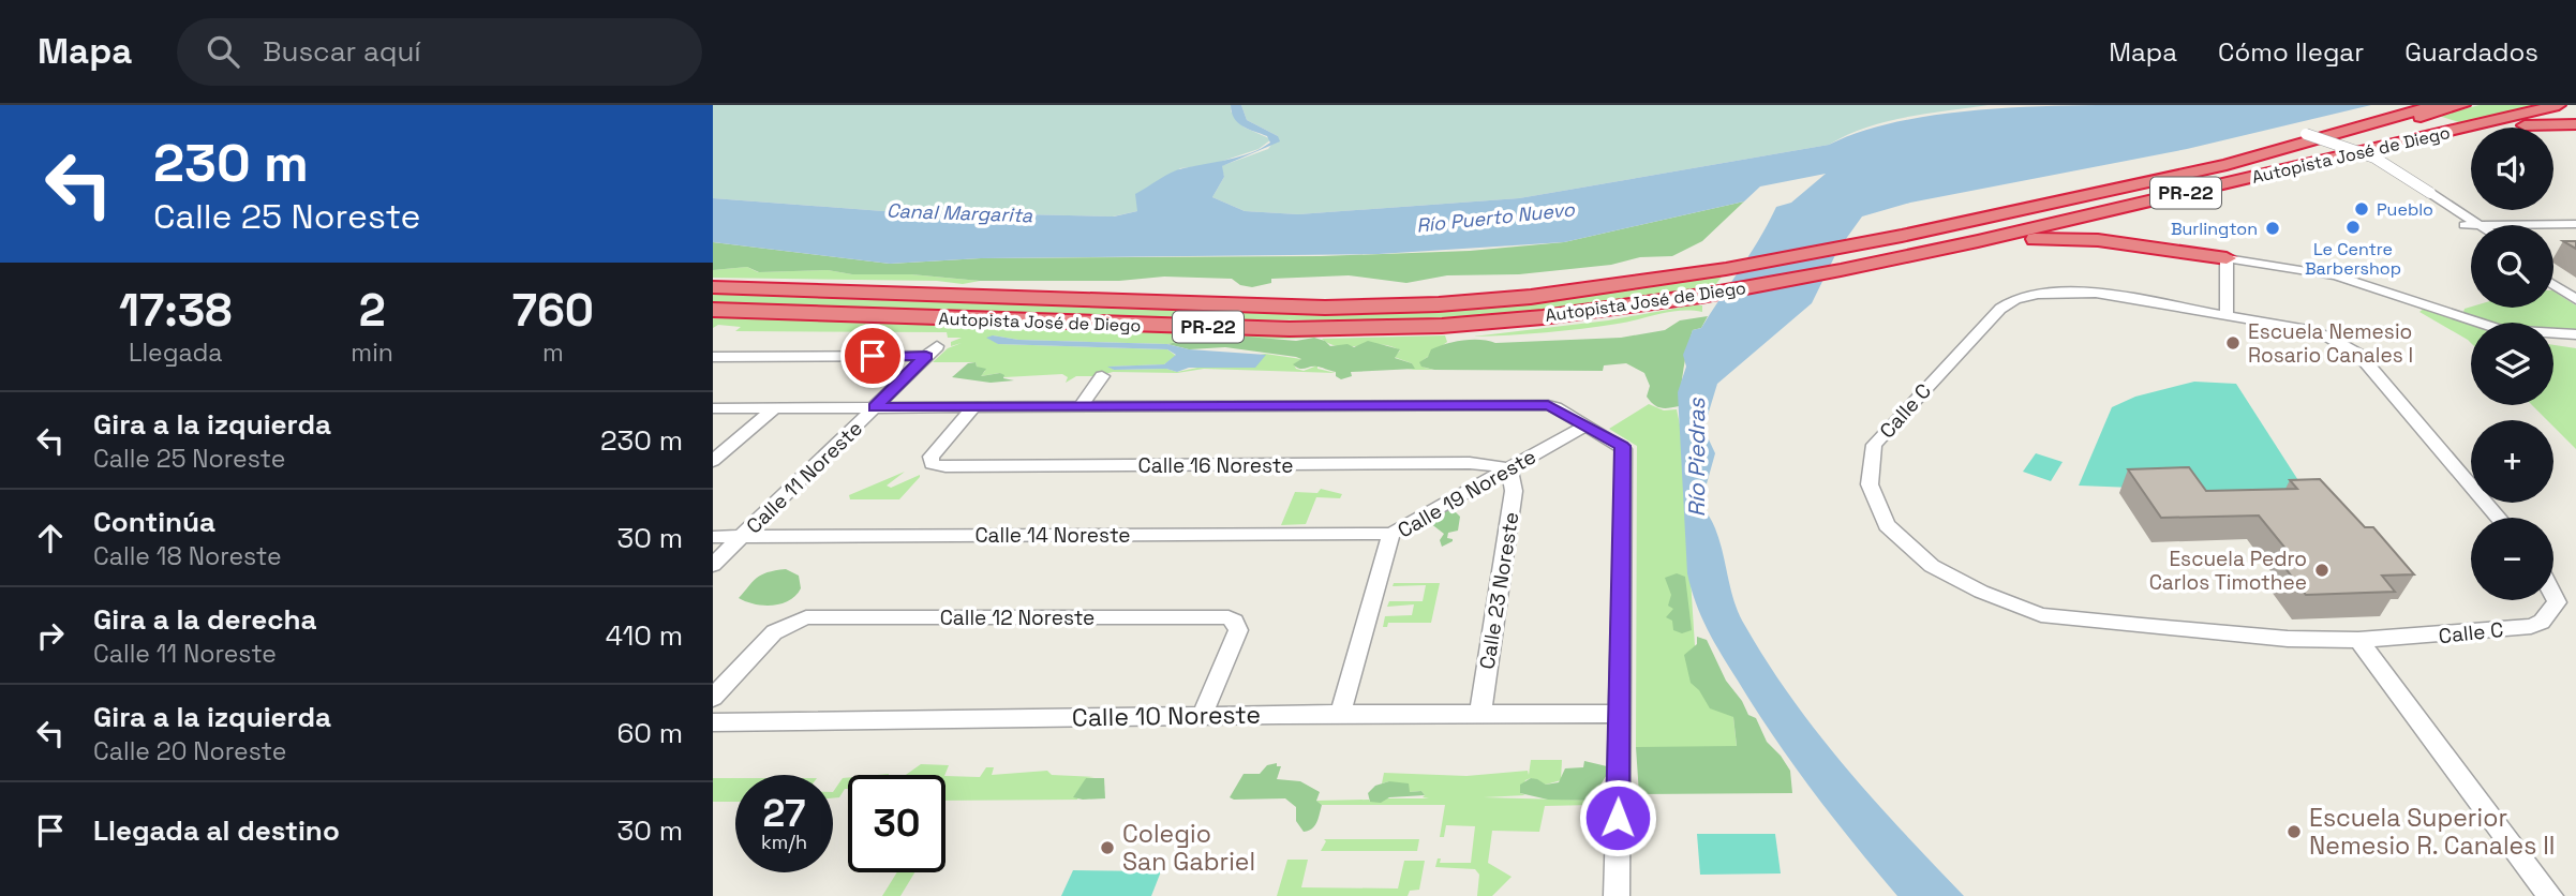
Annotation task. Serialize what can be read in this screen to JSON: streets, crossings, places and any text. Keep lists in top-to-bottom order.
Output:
{
  "streets": {
    "highway": ["Autopista José de Diego", "PR-22"],
    "street": [
      "Calle C",
      "Calle 16 Noreste",
      "Calle 11 Noreste",
      "Calle 19 Noreste",
      "Calle 14 Noreste",
      "Calle 23 Noreste",
      "Calle 12 Noreste",
      "Calle 10 Noreste"
    ]
  },
  "crossings": [
    ["Calle 16 Noreste", "Calle 19 Noreste"],
    ["Calle 16 Noreste", "Calle 23 Noreste"],
    ["Calle 11 Noreste", "Calle 14 Noreste"],
    ["Calle 19 Noreste", "Calle 14 Noreste"],
    ["Calle 19 Noreste", "Calle 23 Noreste"],
    ["Calle 19 Noreste", "Calle 10 Noreste"],
    ["Calle 23 Noreste", "Calle 10 Noreste"],
    ["Calle 12 Noreste", "Calle 10 Noreste"]
  ],
  "water": ["Canal Margarita", "Río Puerto Nuevo", "Río Piedras"],
  "places": [
    "Pueblo",
    "Le Centre Barbershop",
    "Burlington",
    "Escuela Nemesio Rosario Canales I",
    "Escuela Pedro Carlos Timothee",
    "Escuela Superior Nemesio R. Canales II",
    "Colegio San Gabriel"
  ],
  "page": {
    "header": "Mapa",
    "search": "Buscar aquí",
    "nav": ["Mapa", "Cómo llegar", "Guardados"],
    "turn": ["230 m", "Calle 25 Noreste"],
    "map_buttons": ["+", "−"],
    "eta": [
      "17:38",
      "Llegada",
      "2",
      "min",
      "760",
      "m"
    ],
    "list": [
      {
        "name": "Gira a la izquierda",
        "note": "Calle 25 Noreste",
        "value": "230 m"
      },
      {
        "name": "Continúa",
        "note": "Calle 18 Noreste",
        "value": "30 m"
      },
      {
        "name": "Gira a la derecha",
        "note": "Calle 11 Noreste",
        "value": "410 m"
      },
      {
        "name": "Gira a la izquierda",
        "note": "Calle 20 Noreste",
        "value": "60 m"
      },
      {
        "name": "Llegada al destino",
        "value": "30 m"
      }
    ],
    "speed": "27 km/h",
    "limit": "30"
  }
}
